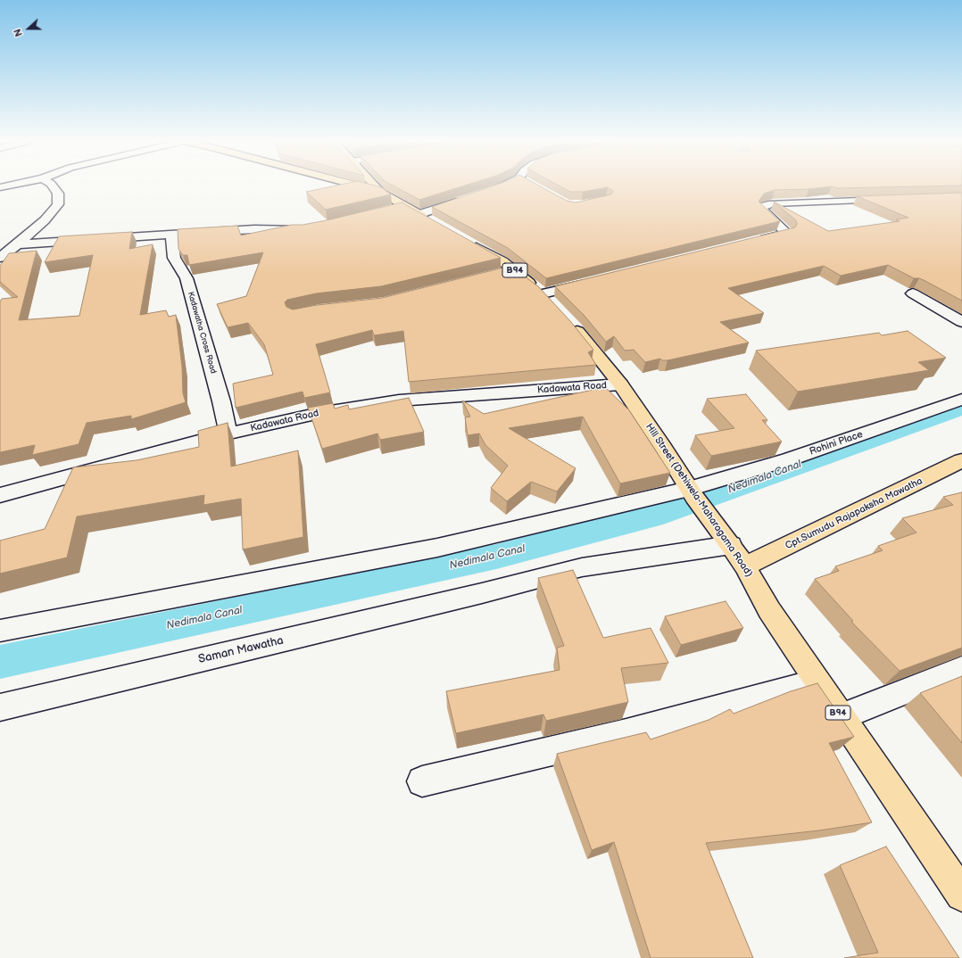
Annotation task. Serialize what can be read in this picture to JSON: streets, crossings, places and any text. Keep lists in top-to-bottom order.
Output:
{
  "streets": {
    "main road": ["B94", "Hill Street (Dehiwela-Maharagama Road)", "Cpt.Sumudu Rajapaksha Mawatha"],
    "street": [
      "Kadawatha Cross Road",
      "Kadawata Road",
      "Rohini Place",
      "Saman Mawatha"
    ]
  },
  "crossings": [
    ["Kadawatha Cross Road", "Kadawata Road"],
    ["Kadawata Road", "Hill Street (Dehiwela-Maharagama Road)"],
    ["Rohini Place", "Hill Street (Dehiwela-Maharagama Road)"],
    ["Hill Street (Dehiwela-Maharagama Road)", "Cpt.Sumudu Rajapaksha Mawatha"],
    ["Hill Street (Dehiwela-Maharagama Road)", "Saman Mawatha"]
  ],
  "water": ["Nedimala Canal"],
  "north": "left"
}
